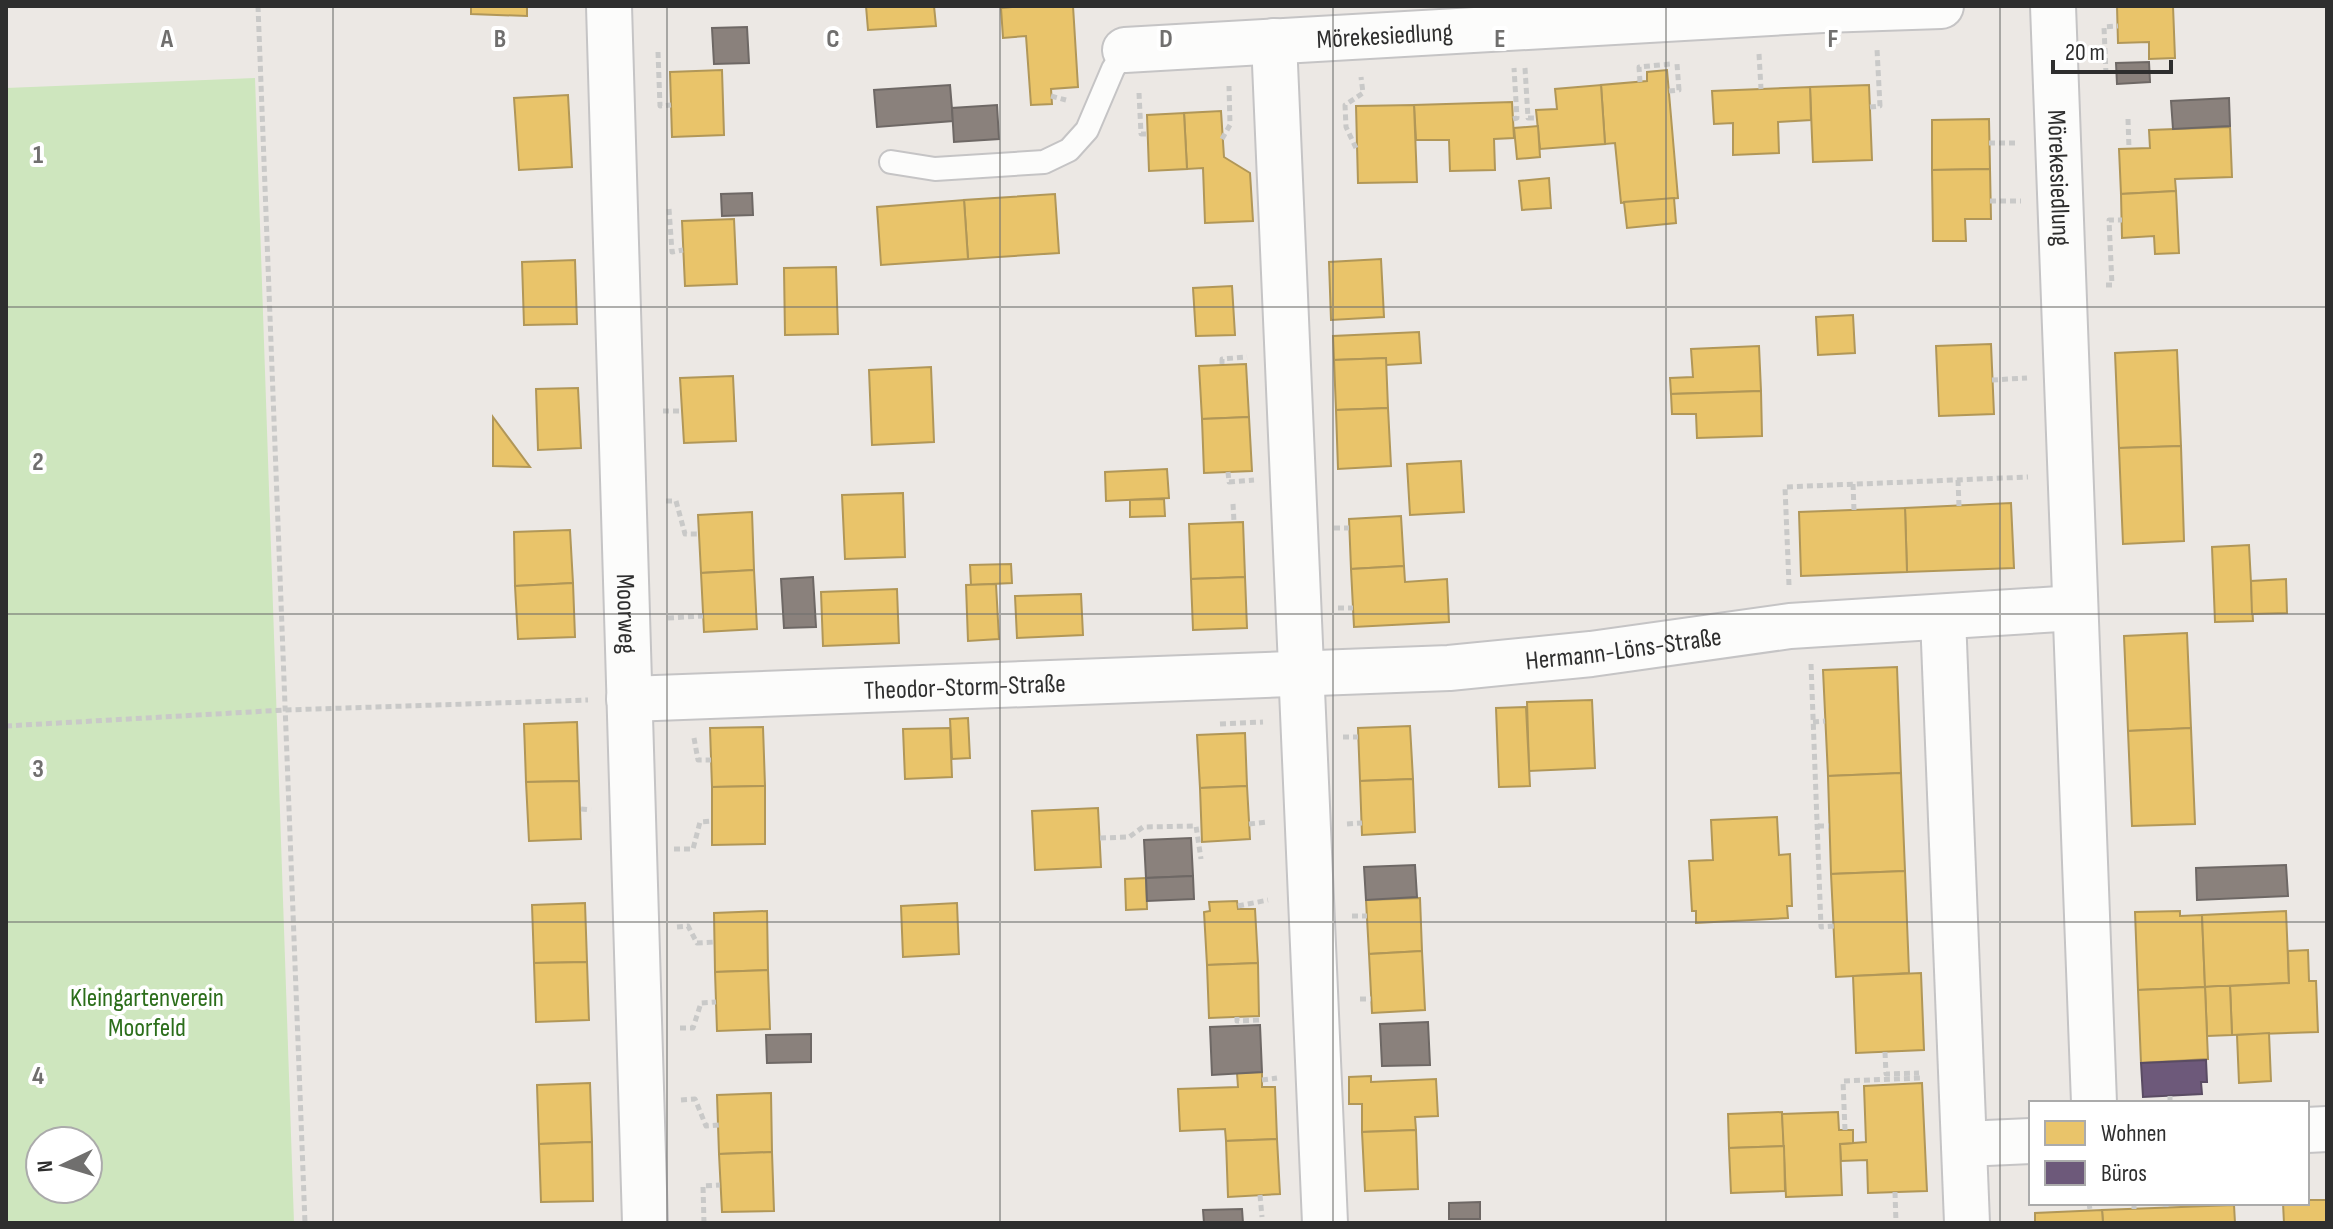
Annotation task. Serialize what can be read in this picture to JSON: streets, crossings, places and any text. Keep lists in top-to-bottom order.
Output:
{
  "streets": {
    "street": [
      "Mörekesiedlung",
      "Moorweg",
      "Hermann-Löns-Straße",
      "Theodor-Storm-Straße"
    ]
  },
  "crossings": [
    ["Moorweg", "Theodor-Storm-Straße"],
    ["Hermann-Löns-Straße", "Theodor-Storm-Straße"]
  ],
  "parks": ["Kleingartenverein Moorfeld"],
  "legend": ["Wohnen", "Büros"],
  "scale_bar": "20 m",
  "north": "left",
  "grid": {
    "columns": [
      "A",
      "B",
      "C",
      "D",
      "E",
      "F"
    ],
    "rows": [
      "1",
      "2",
      "3",
      "4"
    ]
  }
}
